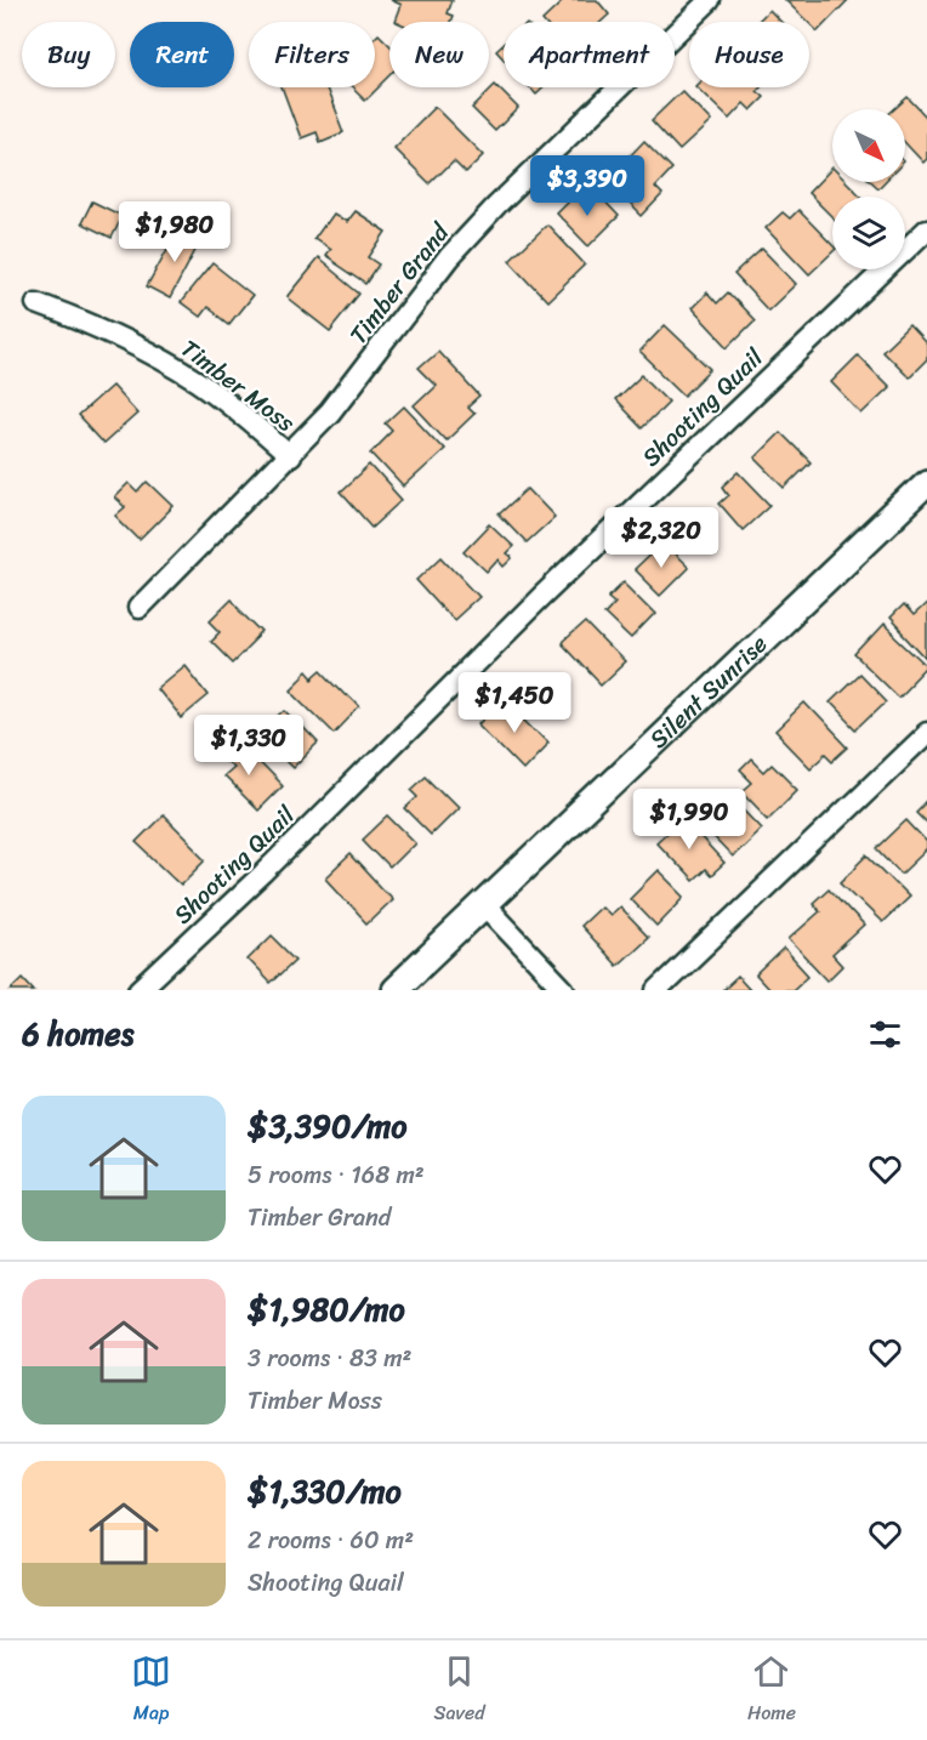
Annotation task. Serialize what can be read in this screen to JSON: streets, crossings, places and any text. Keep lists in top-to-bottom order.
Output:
{
  "streets": {
    "street": [
      "Timber Grand",
      "Timber Moss",
      "Shooting Quail",
      "Silent Sunrise"
    ]
  },
  "crossings": [
    ["Timber Grand", "Timber Moss"]
  ],
  "north": "bottom right",
  "page": {
    "chip": [
      "Buy",
      "Rent",
      "Filters",
      "New",
      "Apartment",
      "House"
    ],
    "price": [
      "$3,390",
      "$1,980",
      "$2,320",
      "$1,450",
      "$1,330",
      "$1,990"
    ],
    "heading": "6 homes",
    "list": [
      {
        "name": "$3,390/mo",
        "note": "5 rooms · 168 m² · Timber Grand"
      },
      {
        "name": "$1,980/mo",
        "note": "3 rooms · 83 m² · Timber Moss"
      },
      {
        "name": "$1,330/mo",
        "note": "2 rooms · 60 m² · Shooting Quail"
      }
    ],
    "tabs": ["Map", "Saved", "Home"]
  }
}
